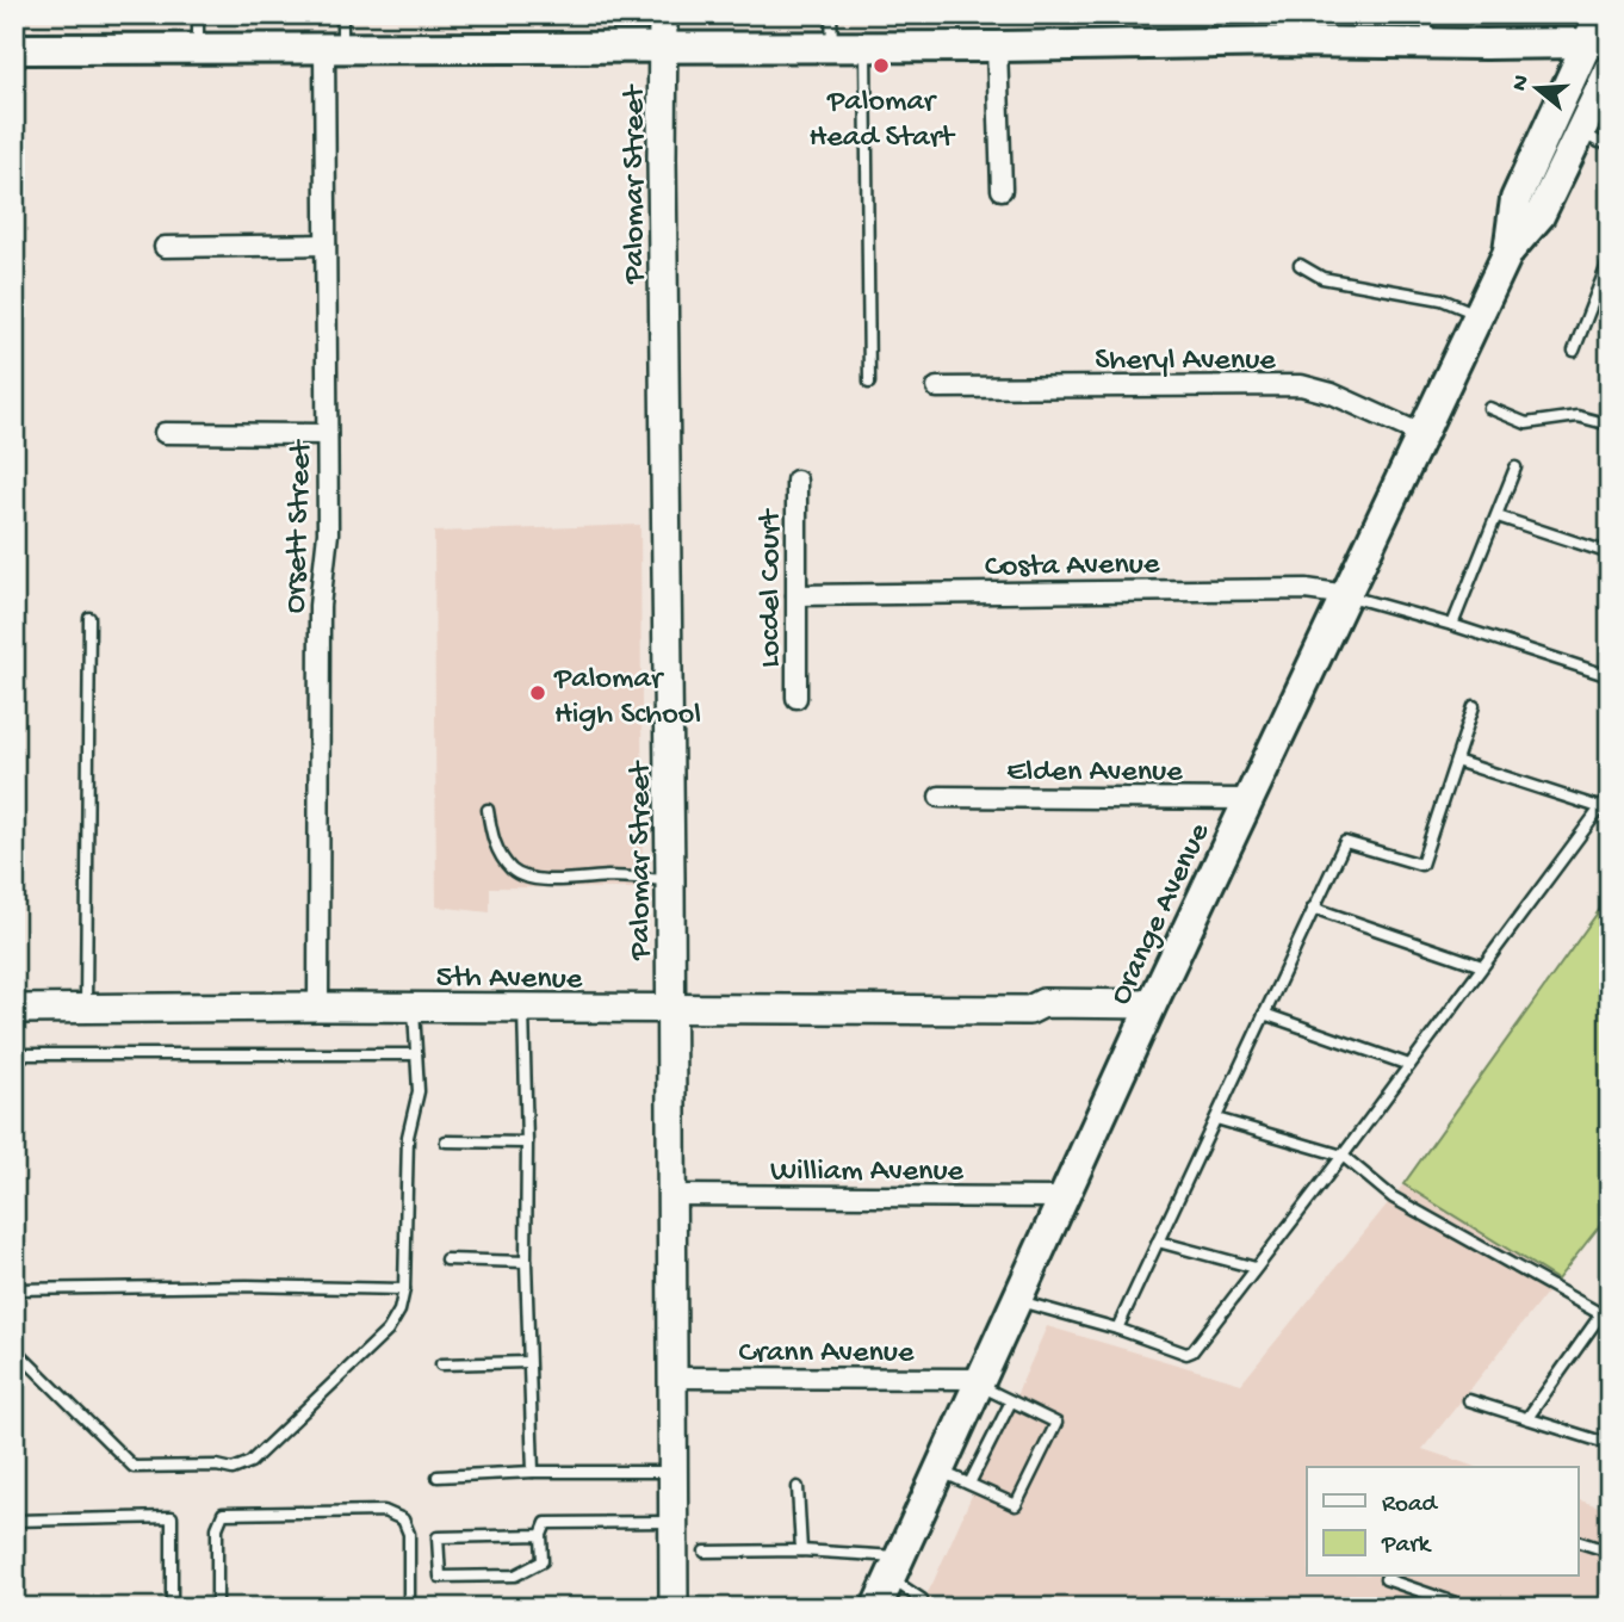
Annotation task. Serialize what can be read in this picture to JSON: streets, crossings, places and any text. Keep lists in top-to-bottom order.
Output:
{
  "streets": {
    "main road": ["Palomar Street", "Orange Avenue", "5th Avenue"],
    "street": [
      "Sheryl Avenue",
      "Orsett Street",
      "Costa Avenue",
      "Locdel Court",
      "Elden Avenue",
      "William Avenue",
      "Crann Avenue"
    ]
  },
  "crossings": [
    ["Palomar Street", "5th Avenue"],
    ["Palomar Street", "William Avenue"],
    ["Palomar Street", "Crann Avenue"],
    ["Sheryl Avenue", "Orange Avenue"],
    ["Orsett Street", "5th Avenue"],
    ["Costa Avenue", "Locdel Court"],
    ["Costa Avenue", "Orange Avenue"],
    ["Elden Avenue", "Orange Avenue"],
    ["Orange Avenue", "5th Avenue"],
    ["Orange Avenue", "William Avenue"],
    ["Orange Avenue", "Crann Avenue"]
  ],
  "places": ["Palomar Head Start", "Palomar High School"],
  "legend": ["Road", "Park"],
  "north": "left"
}
